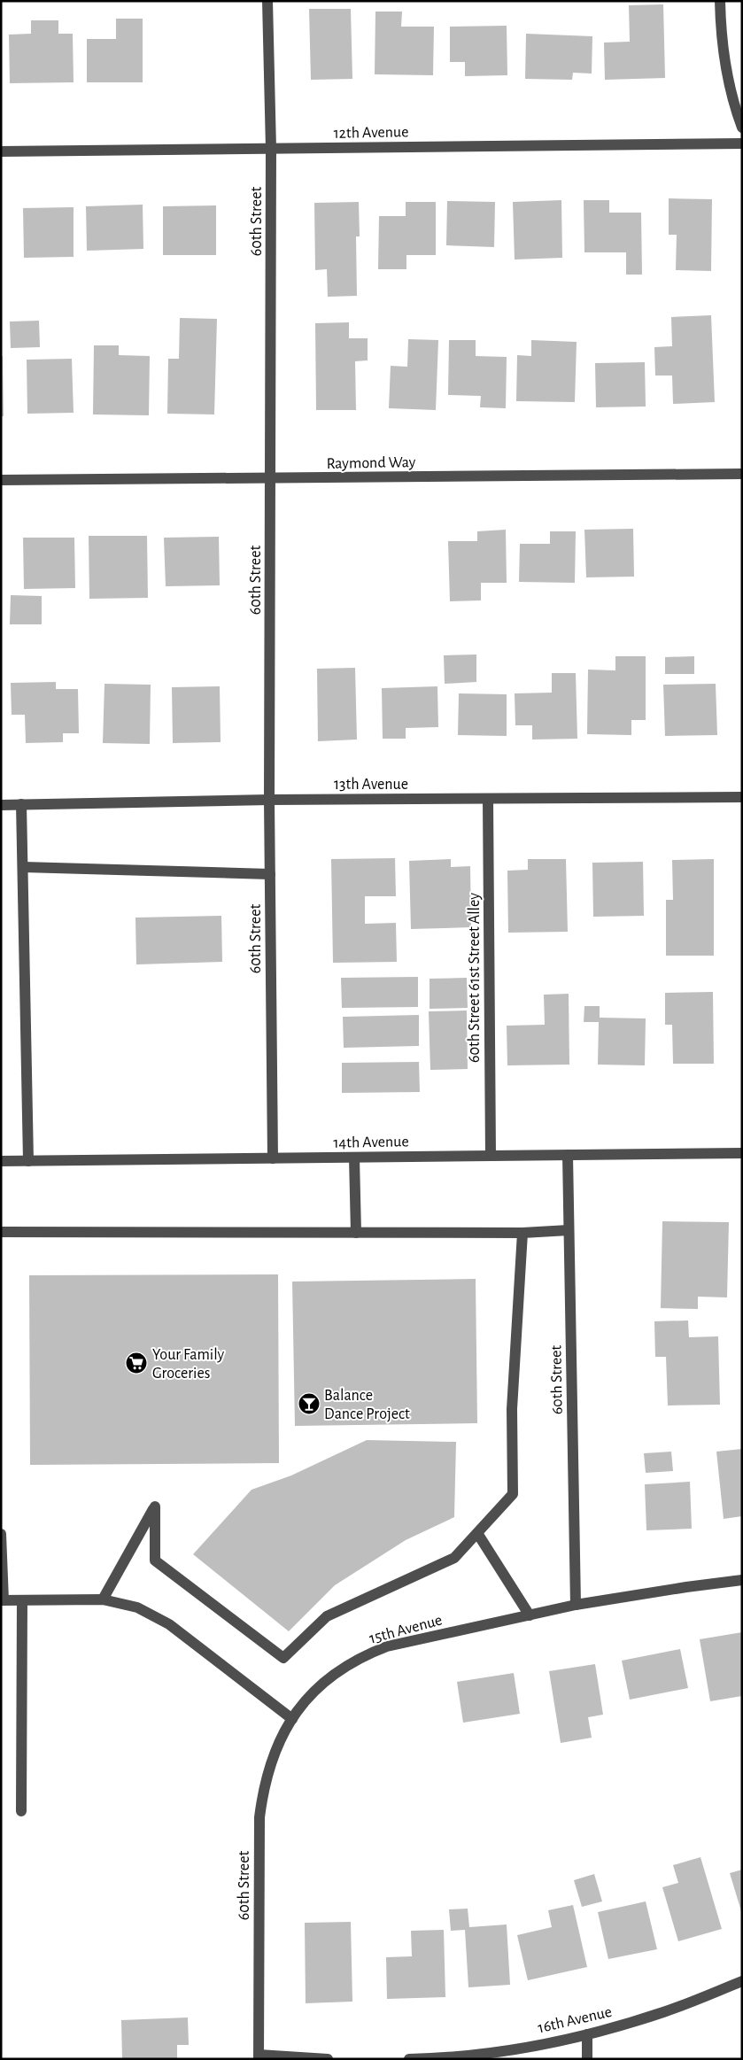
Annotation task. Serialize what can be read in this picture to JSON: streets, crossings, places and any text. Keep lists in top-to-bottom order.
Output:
{
  "streets": {
    "street": [
      "12th Avenue",
      "60th Street",
      "Raymond Way",
      "13th Avenue",
      "60th Street 61st Street Alley",
      "14th Avenue",
      "15th Avenue",
      "16th Avenue"
    ]
  },
  "crossings": [
    ["12th Avenue", "60th Street"],
    ["60th Street", "Raymond Way"],
    ["60th Street", "13th Avenue"],
    ["60th Street", "14th Avenue"],
    ["60th Street", "15th Avenue"],
    ["13th Avenue", "60th Street 61st Street Alley"],
    ["60th Street 61st Street Alley", "14th Avenue"]
  ],
  "places": {
    "supermarket": ["Your Family Groceries"],
    "bar": ["Balance Dance Project"]
  }
}
